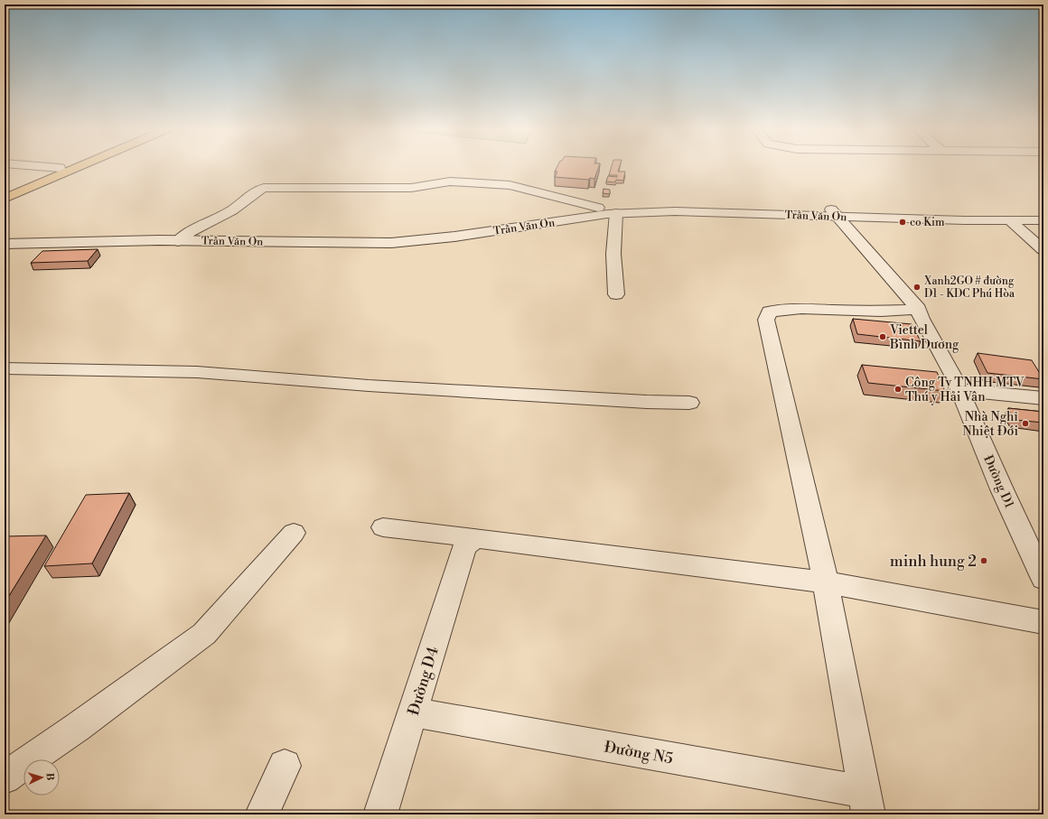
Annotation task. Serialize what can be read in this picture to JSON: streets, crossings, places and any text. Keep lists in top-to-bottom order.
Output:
{
  "streets": {
    "street": [
      "Trần Văn Ơn",
      "Đường D1",
      "Đường D4",
      "Đường N5"
    ]
  },
  "crossings": [
    ["Trần Văn Ơn", "Đường D1"],
    ["Đường D4", "Đường N5"]
  ],
  "places": [
    "co Kim",
    "Xanh2GO # đường D1 - KDC Phú Hòa",
    "Viettel Bình Dương",
    "Công Ty TNHH MTV Thú y Hải Vân",
    "Nhà Nghỉ Nhiệt Đới",
    "minh hung 2"
  ],
  "north": "right"
}
